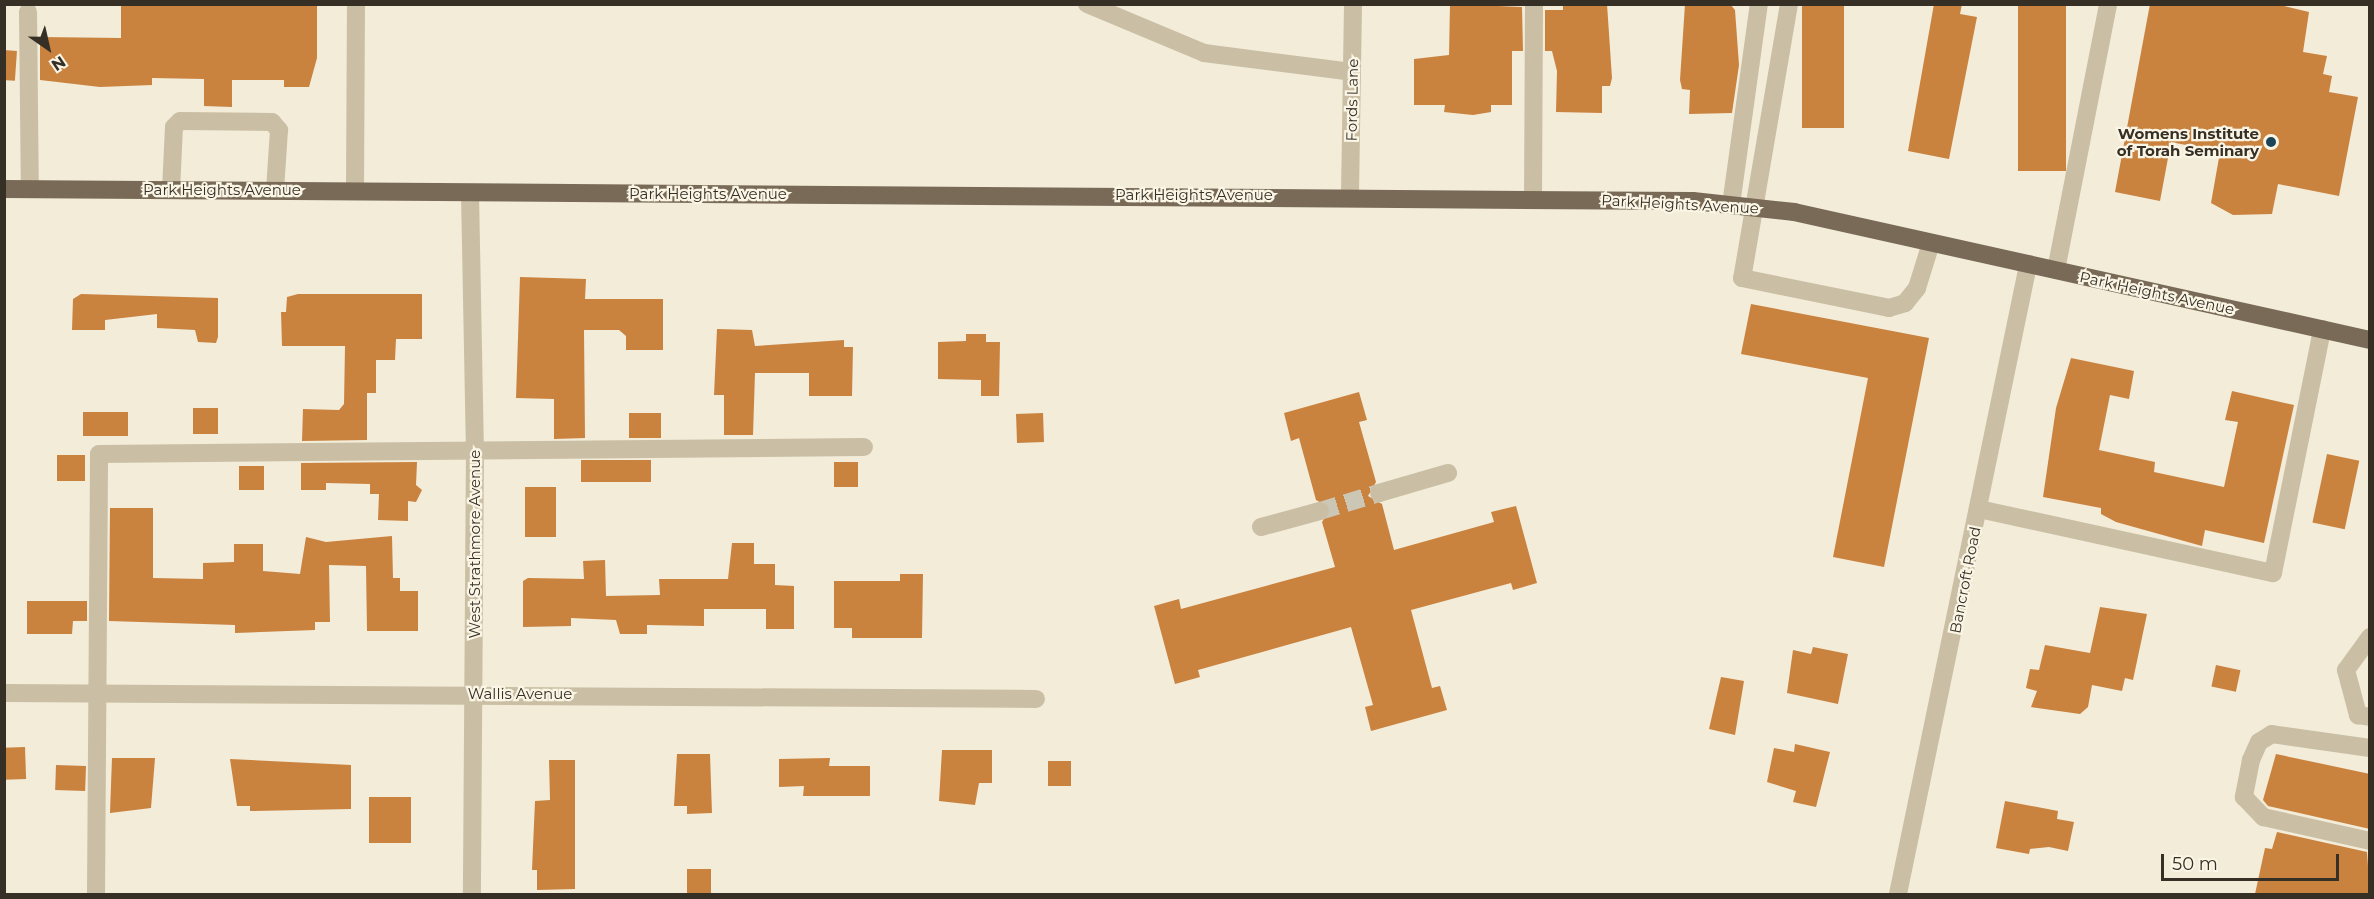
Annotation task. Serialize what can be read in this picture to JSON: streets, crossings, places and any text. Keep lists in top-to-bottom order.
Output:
{
  "streets": {
    "main road": ["Park Heights Avenue"],
    "street": [
      "Fords Lane",
      "West Strathmore Avenue",
      "Bancroft Road",
      "Wallis Avenue"
    ]
  },
  "crossings": [
    ["Fords Lane", "Park Heights Avenue"],
    ["Park Heights Avenue", "West Strathmore Avenue"],
    ["Park Heights Avenue", "Bancroft Road"],
    ["West Strathmore Avenue", "Wallis Avenue"]
  ],
  "places": ["Womens Institute of Torah Seminary"],
  "scale_bar": "50 m",
  "north": "bottom right"
}
